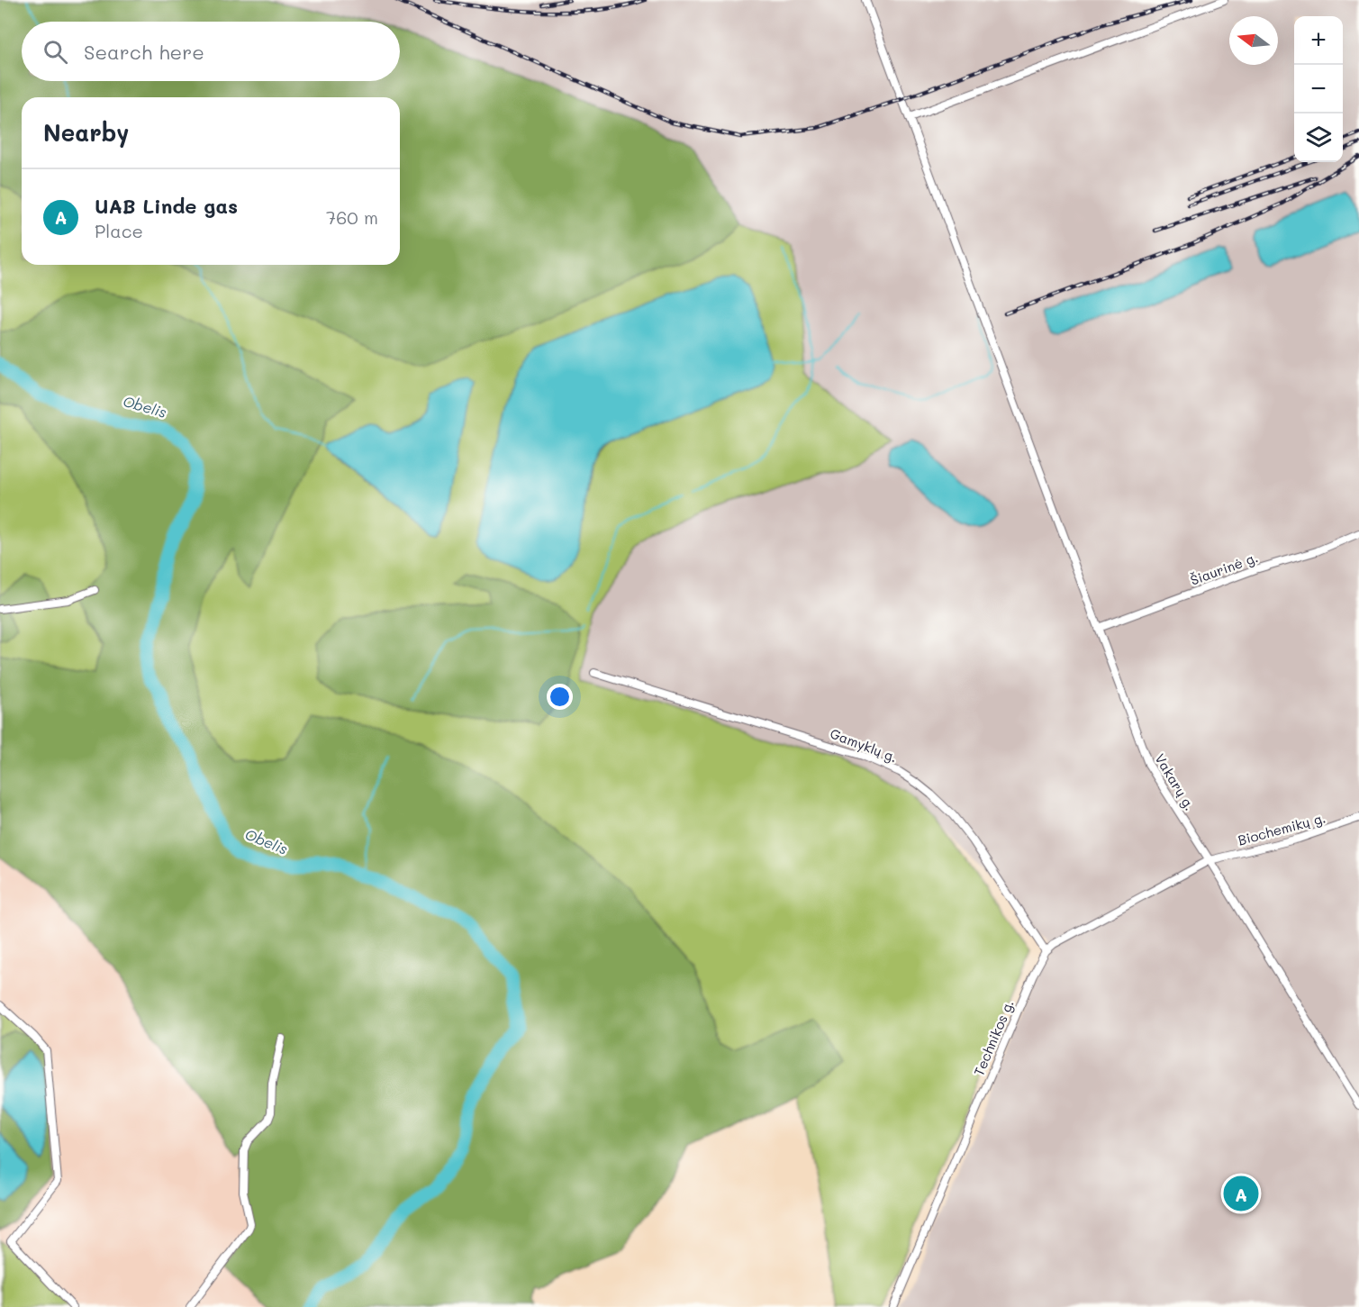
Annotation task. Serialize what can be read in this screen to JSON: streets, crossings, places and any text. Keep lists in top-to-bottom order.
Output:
{
  "streets": {
    "street": [
      "Šiaurinė g.",
      "Gamyklų g.",
      "Vakarų g.",
      "Biochemikų g.",
      "Technikos g."
    ]
  },
  "crossings": [
    ["Šiaurinė g.", "Vakarų g."],
    ["Gamyklų g.", "Technikos g."],
    ["Vakarų g.", "Biochemikų g."],
    ["Vakarų g.", "Technikos g."],
    ["Biochemikų g.", "Technikos g."]
  ],
  "water": ["Obelis"],
  "north": "left",
  "page": {
    "map_buttons": ["+", "−"],
    "search": "Search here",
    "heading": "Nearby",
    "list": [
      {
        "mark": "A",
        "name": "UAB Linde gas",
        "note": "Place",
        "value": "760 m"
      }
    ],
    "pins": "A"
  }
}
